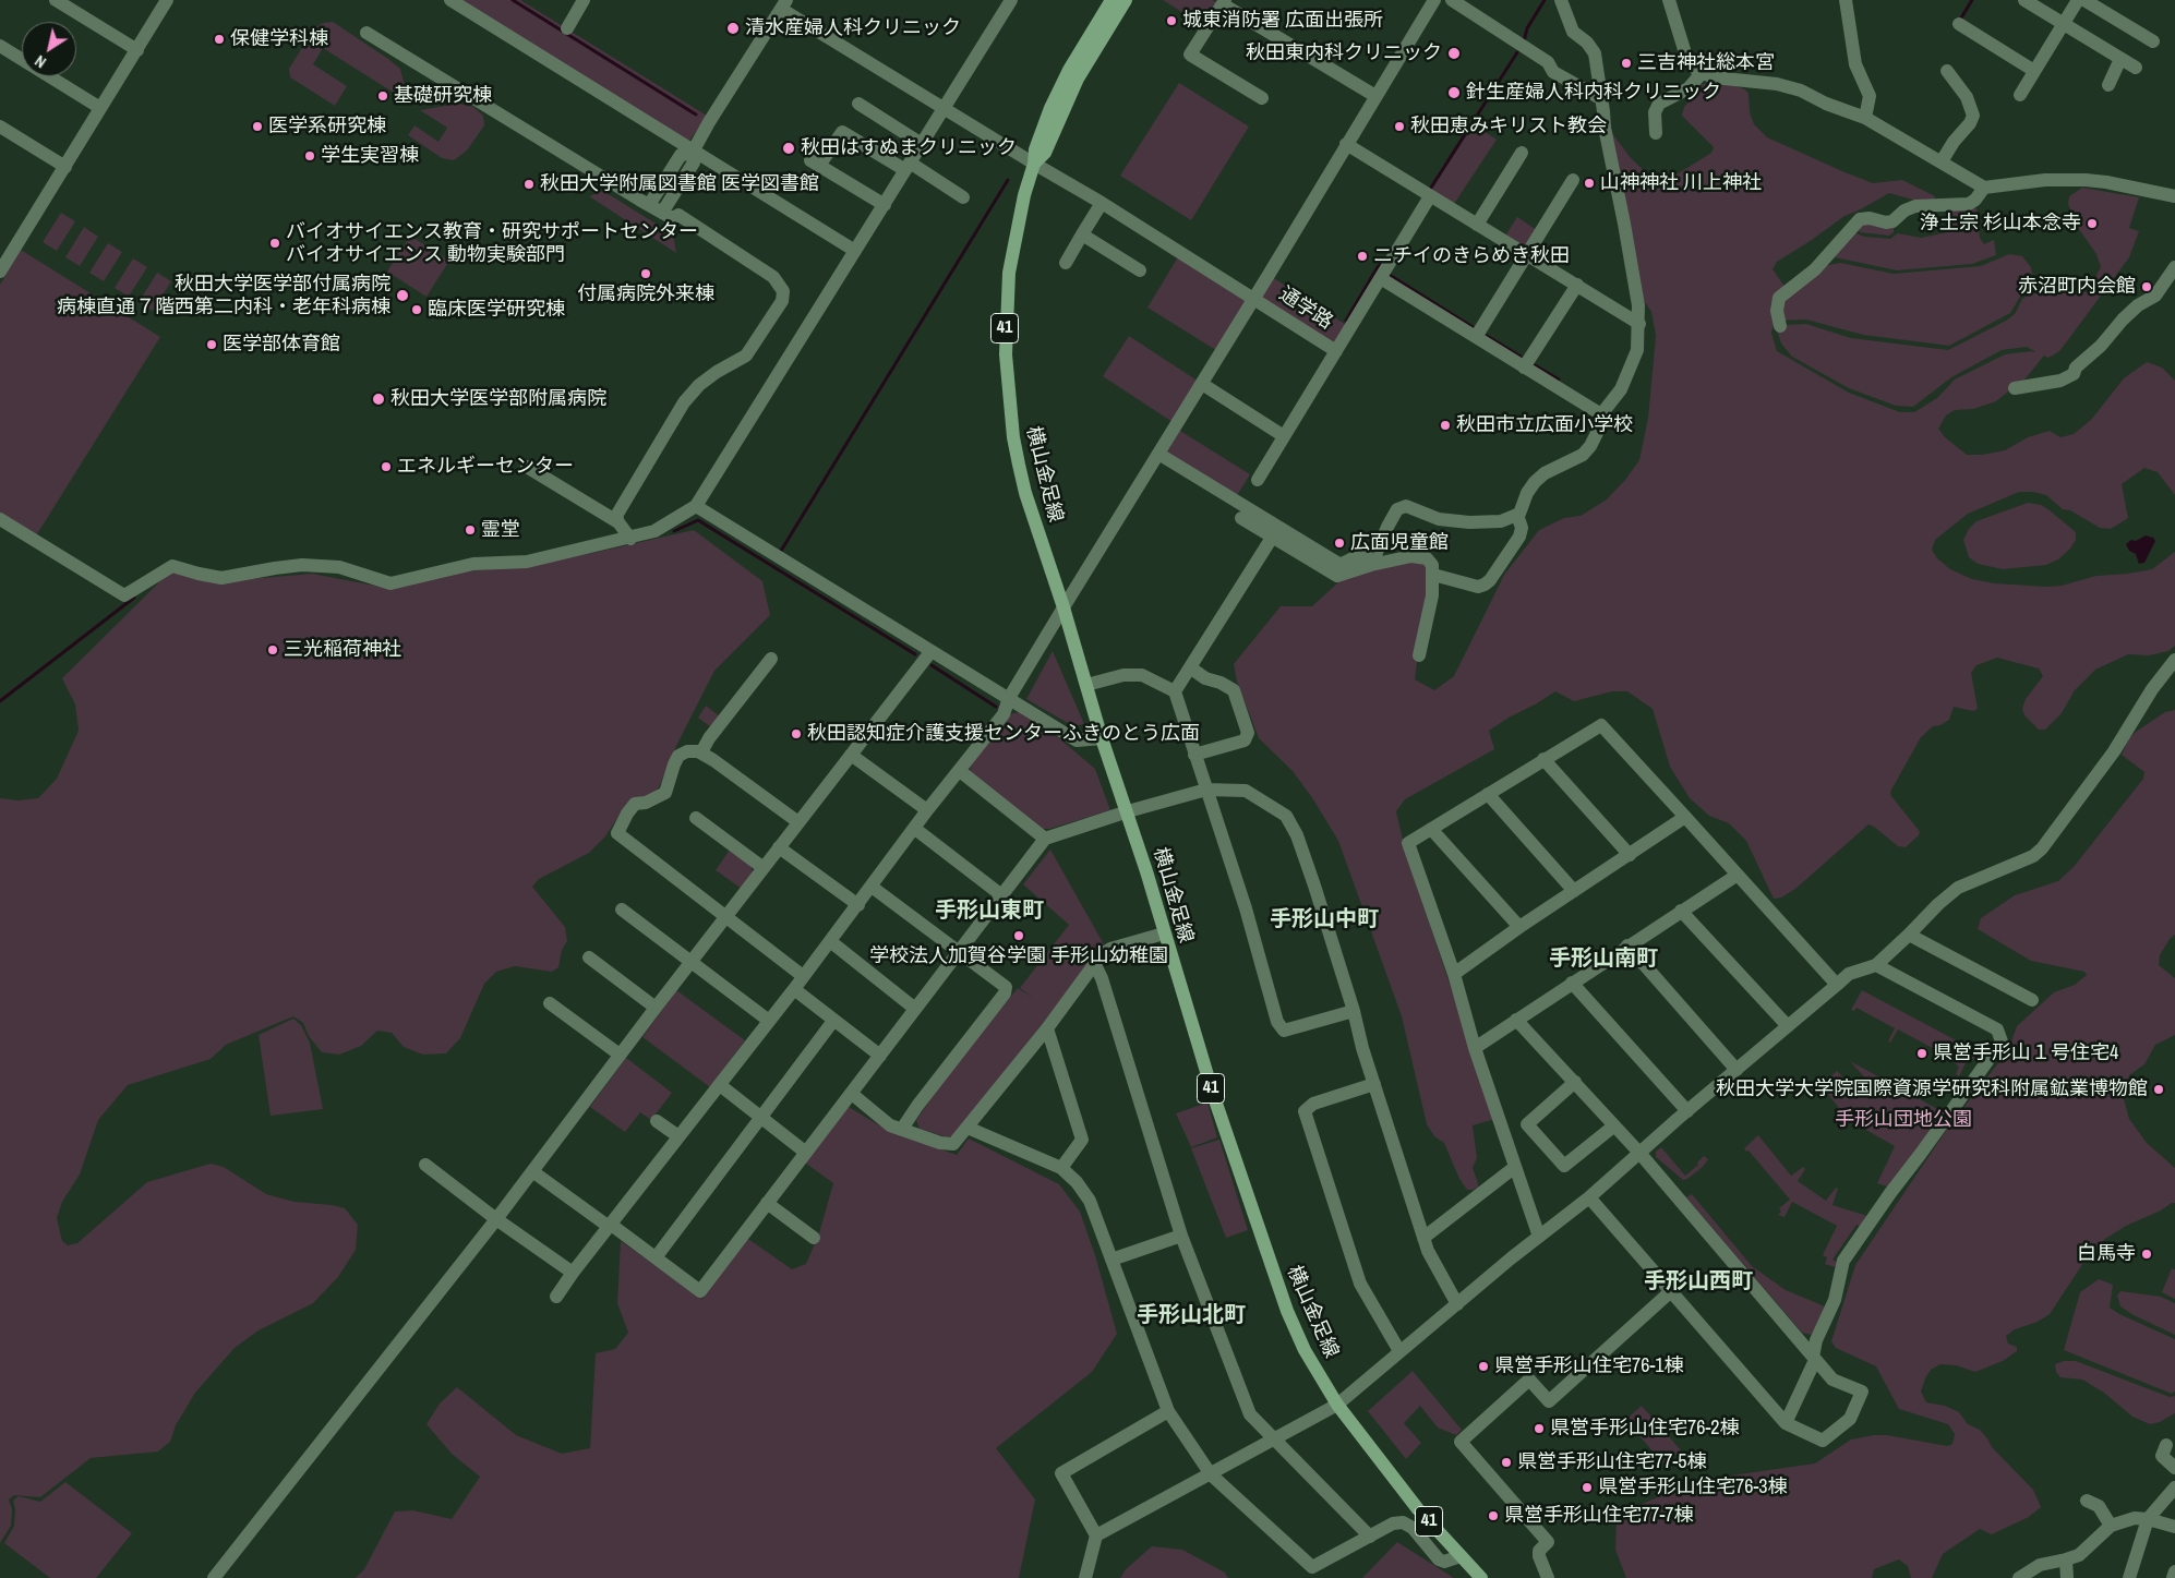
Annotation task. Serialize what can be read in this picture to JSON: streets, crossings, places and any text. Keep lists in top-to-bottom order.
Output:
{
  "streets": {
    "main road": ["41", "横山金足線"],
    "street": ["通学路"]
  },
  "crossings": [
    ["通学路", "横山金足線"]
  ],
  "districts": [
    "手形山東町",
    "手形山中町",
    "手形山南町",
    "手形山西町",
    "手形山北町"
  ],
  "parks": ["手形山団地公園"],
  "places": [
    "城東消防署 広面出張所",
    "清水産婦人科クリニック",
    "保健学科棟",
    "秋田東内科クリニック",
    "三吉神社総本宮",
    "針生産婦人科内科クリニック",
    "基礎研究棟",
    "医学系研究棟",
    "秋田恵みキリスト教会",
    "秋田はすぬまクリニック",
    "学生実習棟",
    "山神神社 川上神社",
    "秋田大学附属図書館 医学図書館",
    "浄土宗 杉山本念寺",
    "バイオサイエンス教育・研究サポートセンター バイオサイエンス 動物実験部門",
    "ニチイのきらめき秋田",
    "付属病院外来棟",
    "赤沼町内会館",
    "秋田大学医学部付属病院 病棟直通７階西第二内科・老年科病棟",
    "臨床医学研究棟",
    "医学部体育館",
    "秋田大学医学部附属病院",
    "秋田市立広面小学校",
    "エネルギーセンター",
    "霊堂",
    "広面児童館",
    "三光稲荷神社",
    "秋田認知症介護支援センターふきのとう広面",
    "学校法人加賀谷学園 手形山幼稚園",
    "県営手形山１号住宅4",
    "秋田大学大学院国際資源学研究科附属鉱業博物館",
    "白馬寺",
    "県営手形山住宅76-1棟",
    "県営手形山住宅76-2棟",
    "県営手形山住宅77-5棟",
    "県営手形山住宅76-3棟",
    "県営手形山住宅77-7棟"
  ],
  "north": "bottom left"
}
